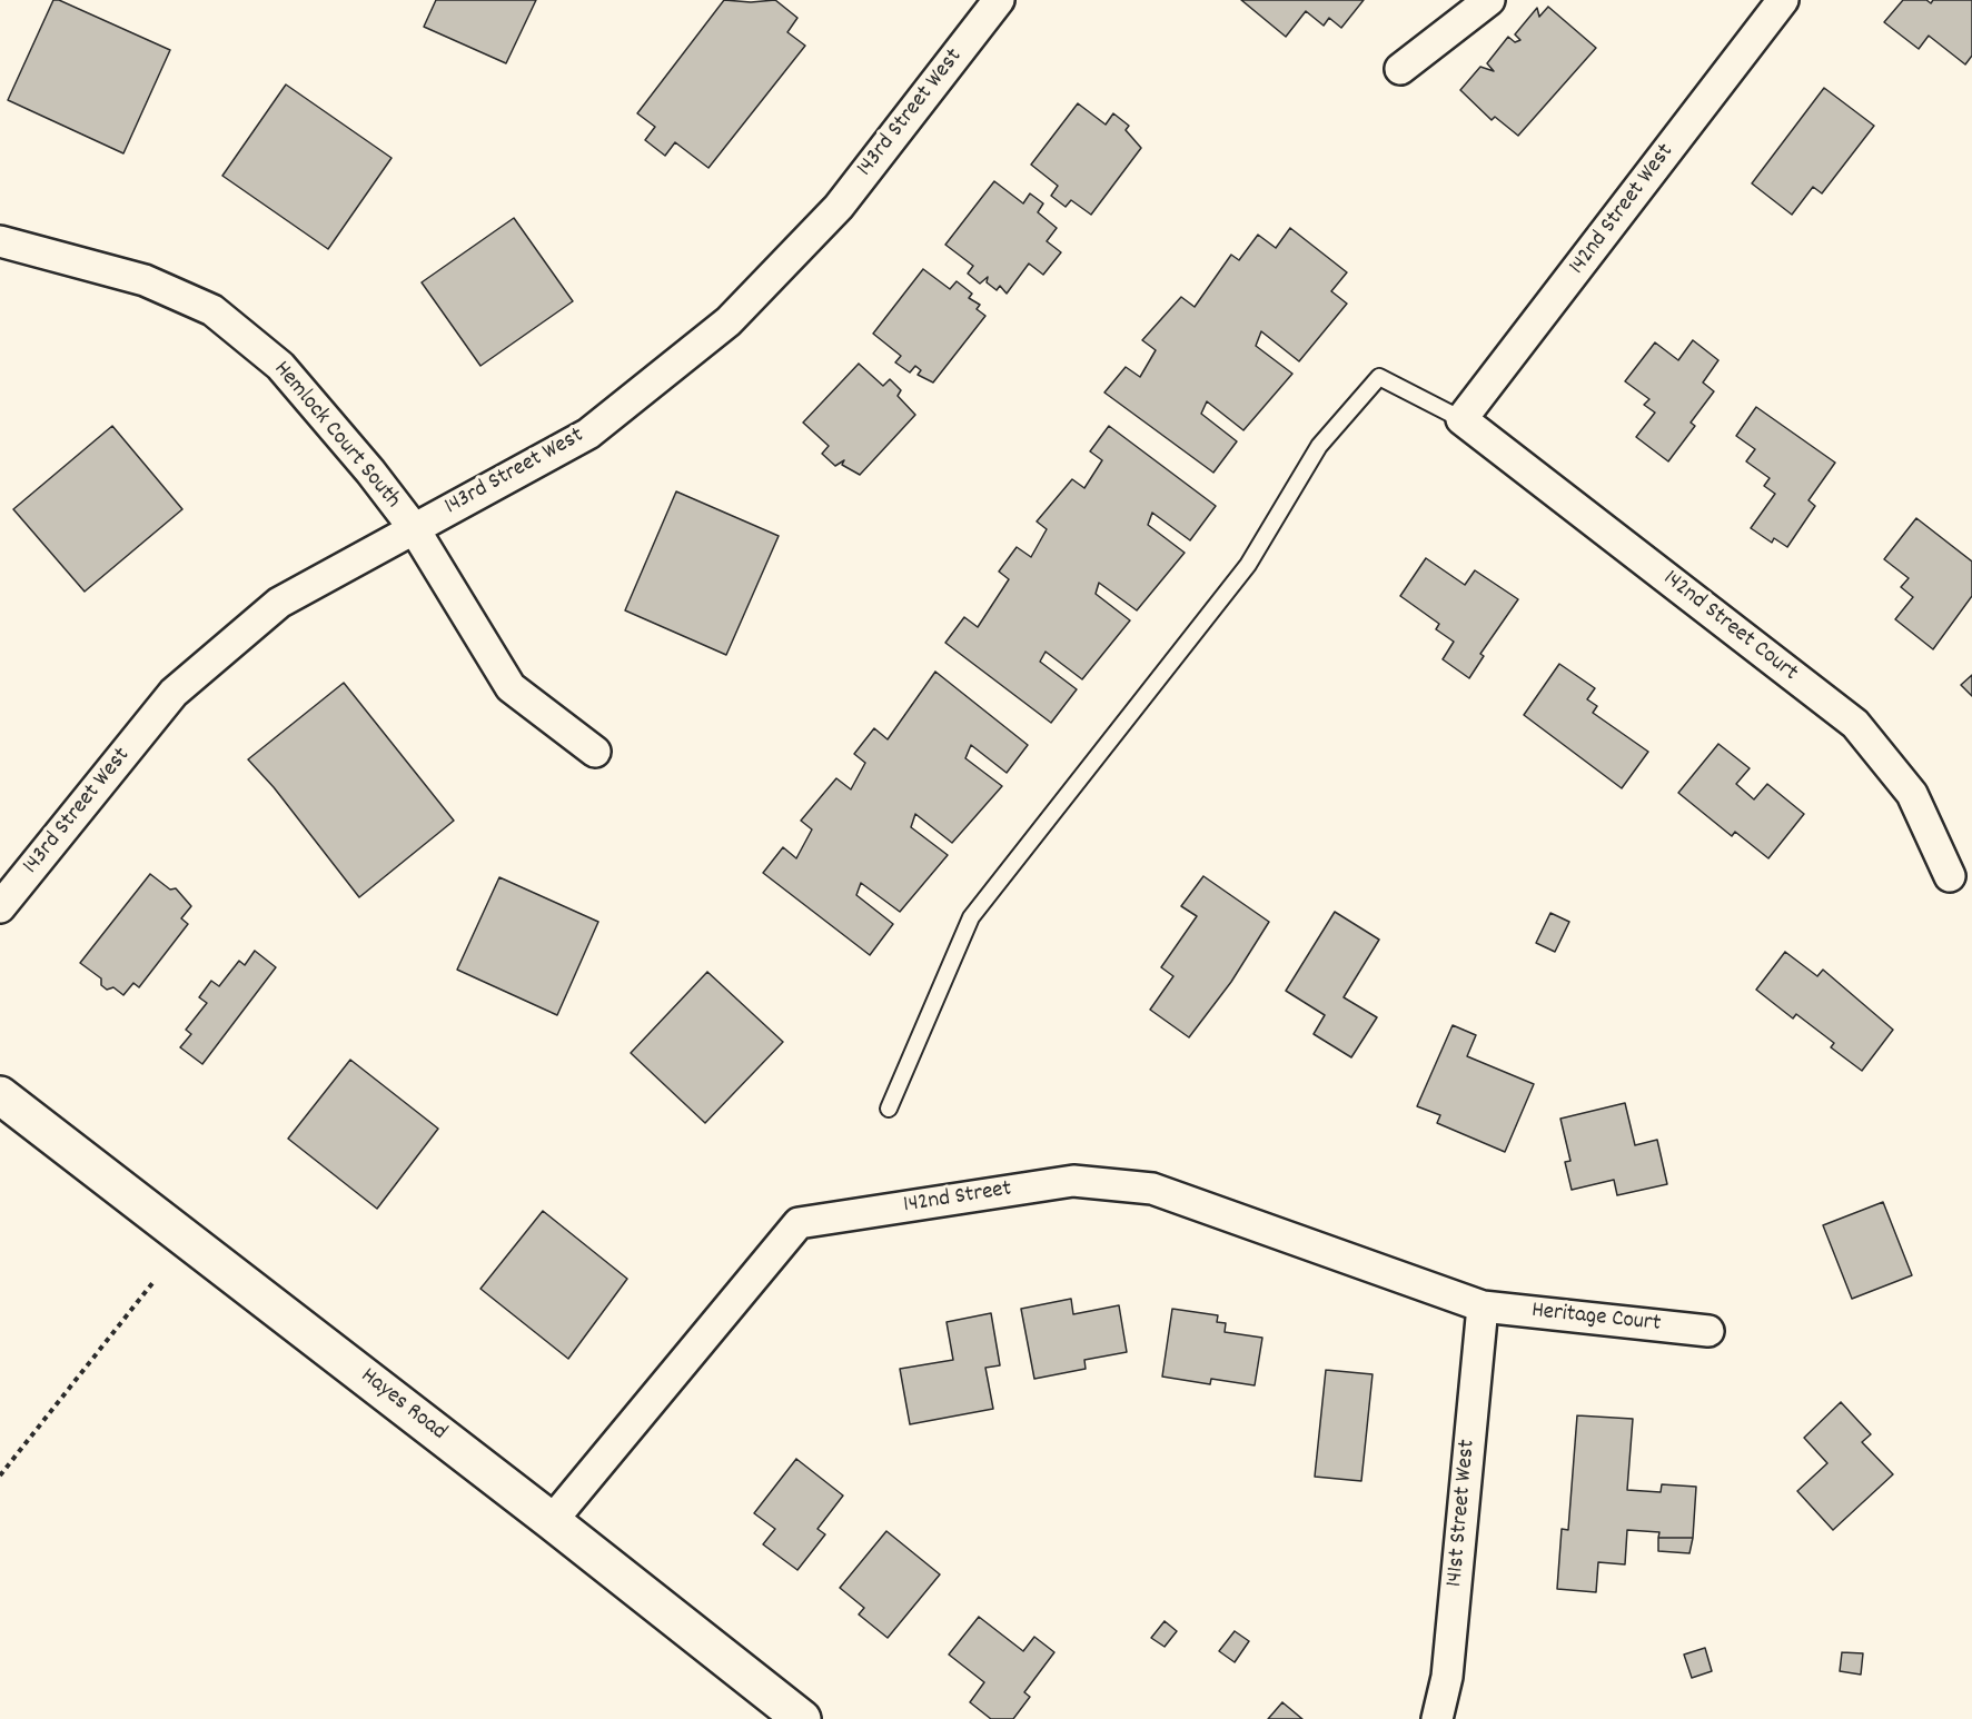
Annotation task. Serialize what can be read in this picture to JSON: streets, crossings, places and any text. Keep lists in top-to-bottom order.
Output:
{
  "streets": {
    "street": [
      "143rd Street West",
      "142nd Street West",
      "Hemlock Court South",
      "142nd Street Court",
      "142nd Street",
      "Heritage Court",
      "Hayes Road",
      "141st Street West"
    ]
  },
  "crossings": [
    ["143rd Street West", "Hemlock Court South"],
    ["142nd Street West", "142nd Street Court"],
    ["142nd Street", "Heritage Court"],
    ["142nd Street", "Hayes Road"],
    ["142nd Street", "141st Street West"],
    ["Heritage Court", "141st Street West"]
  ]
}
